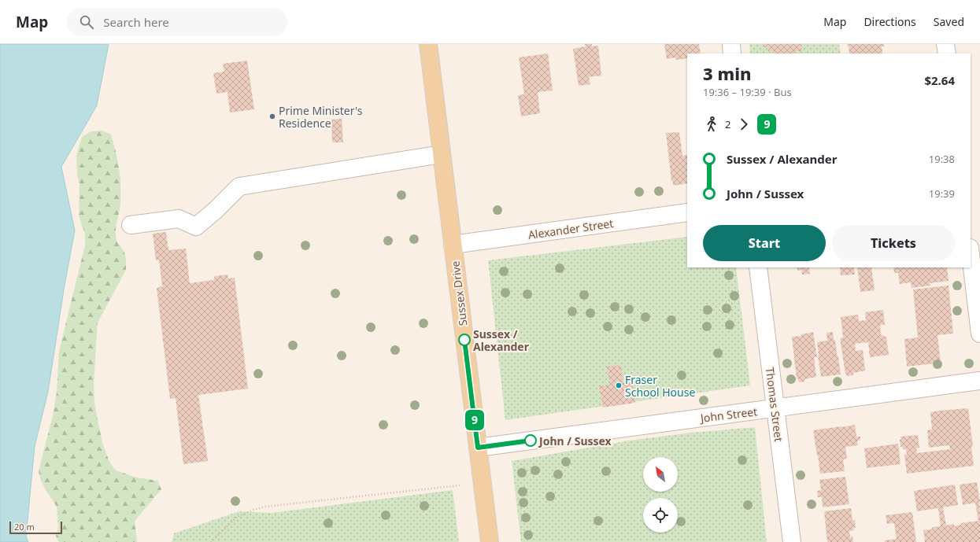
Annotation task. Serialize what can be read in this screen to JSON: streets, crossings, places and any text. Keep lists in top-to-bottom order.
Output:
{
  "streets": {
    "main road": ["Sussex Drive"],
    "street": ["Alexander Street", "Thomas Street", "John Street"]
  },
  "crossings": [
    ["Alexander Street", "Sussex Drive"],
    ["Sussex Drive", "John Street"],
    ["Thomas Street", "John Street"]
  ],
  "places": [
    "Prime Minister's Residence",
    "Sussex / Alexander",
    "Fraser School House",
    "John / Sussex"
  ],
  "lines": ["bus line 9"],
  "scale_bar": "20 m",
  "north": "top left",
  "page": {
    "header": "Map",
    "search": "Search here",
    "nav": ["Map", "Directions", "Saved"],
    "on_map": "9",
    "heading": ["3 min", "19:36 – 19:39 · Bus", "$2.64"],
    "legs": ["2", "9"],
    "list": [
      {
        "name": "Sussex / Alexander",
        "value": "19:38"
      },
      {
        "name": "John / Sussex",
        "value": "19:39"
      }
    ],
    "buttons": ["Start", "Tickets"],
    "scale": "20 m"
  }
}
